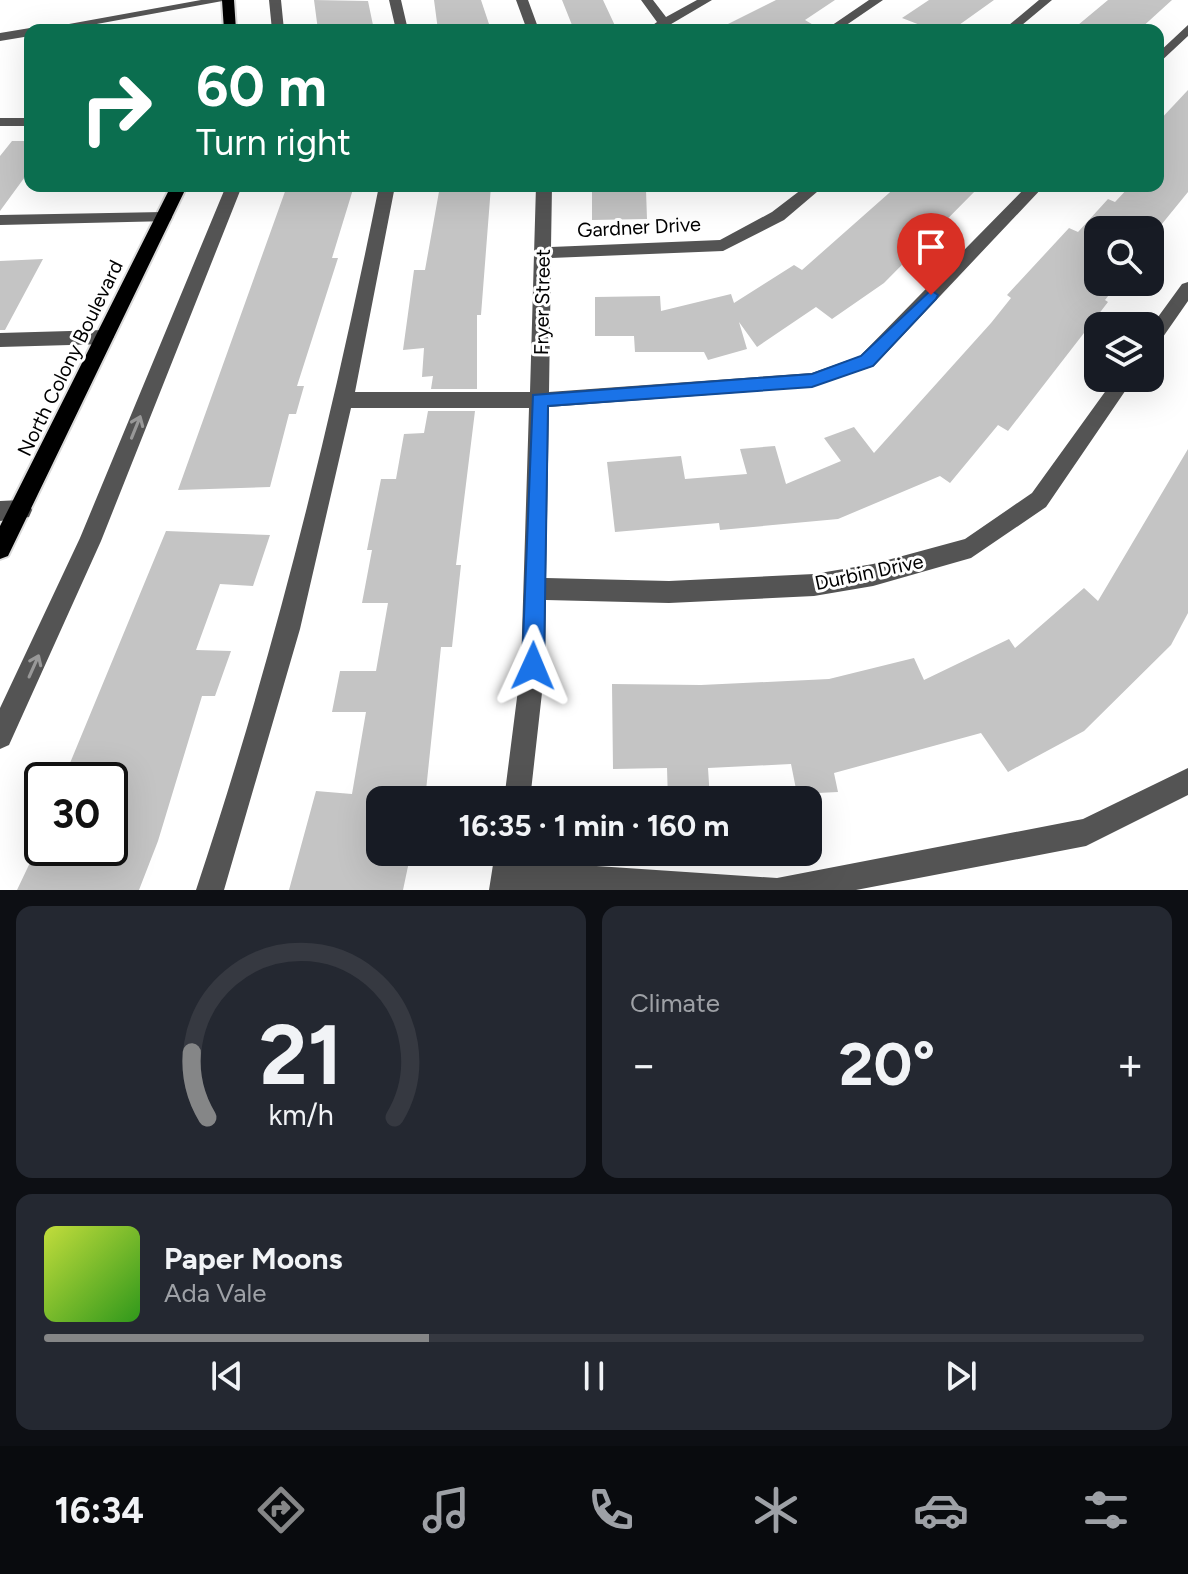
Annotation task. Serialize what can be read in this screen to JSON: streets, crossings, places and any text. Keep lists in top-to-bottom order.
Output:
{
  "streets": {
    "main road": ["North Colony Boulevard"],
    "street": ["Gardner Drive", "Fryer Street", "Durbin Drive"]
  },
  "crossings": [
    ["Gardner Drive", "Fryer Street"],
    ["Fryer Street", "Durbin Drive"]
  ],
  "page": {
    "turn": ["60 m", "Turn right"],
    "limit": "30",
    "trip": "16:35 · 1 min · 160 m",
    "tile": "Climate",
    "heat": ["−", "20°", "+"],
    "song": ["Paper Moons", "Ada Vale"],
    "tabs": "16:34",
    "gauge": ["21", "km/h"]
  }
}
